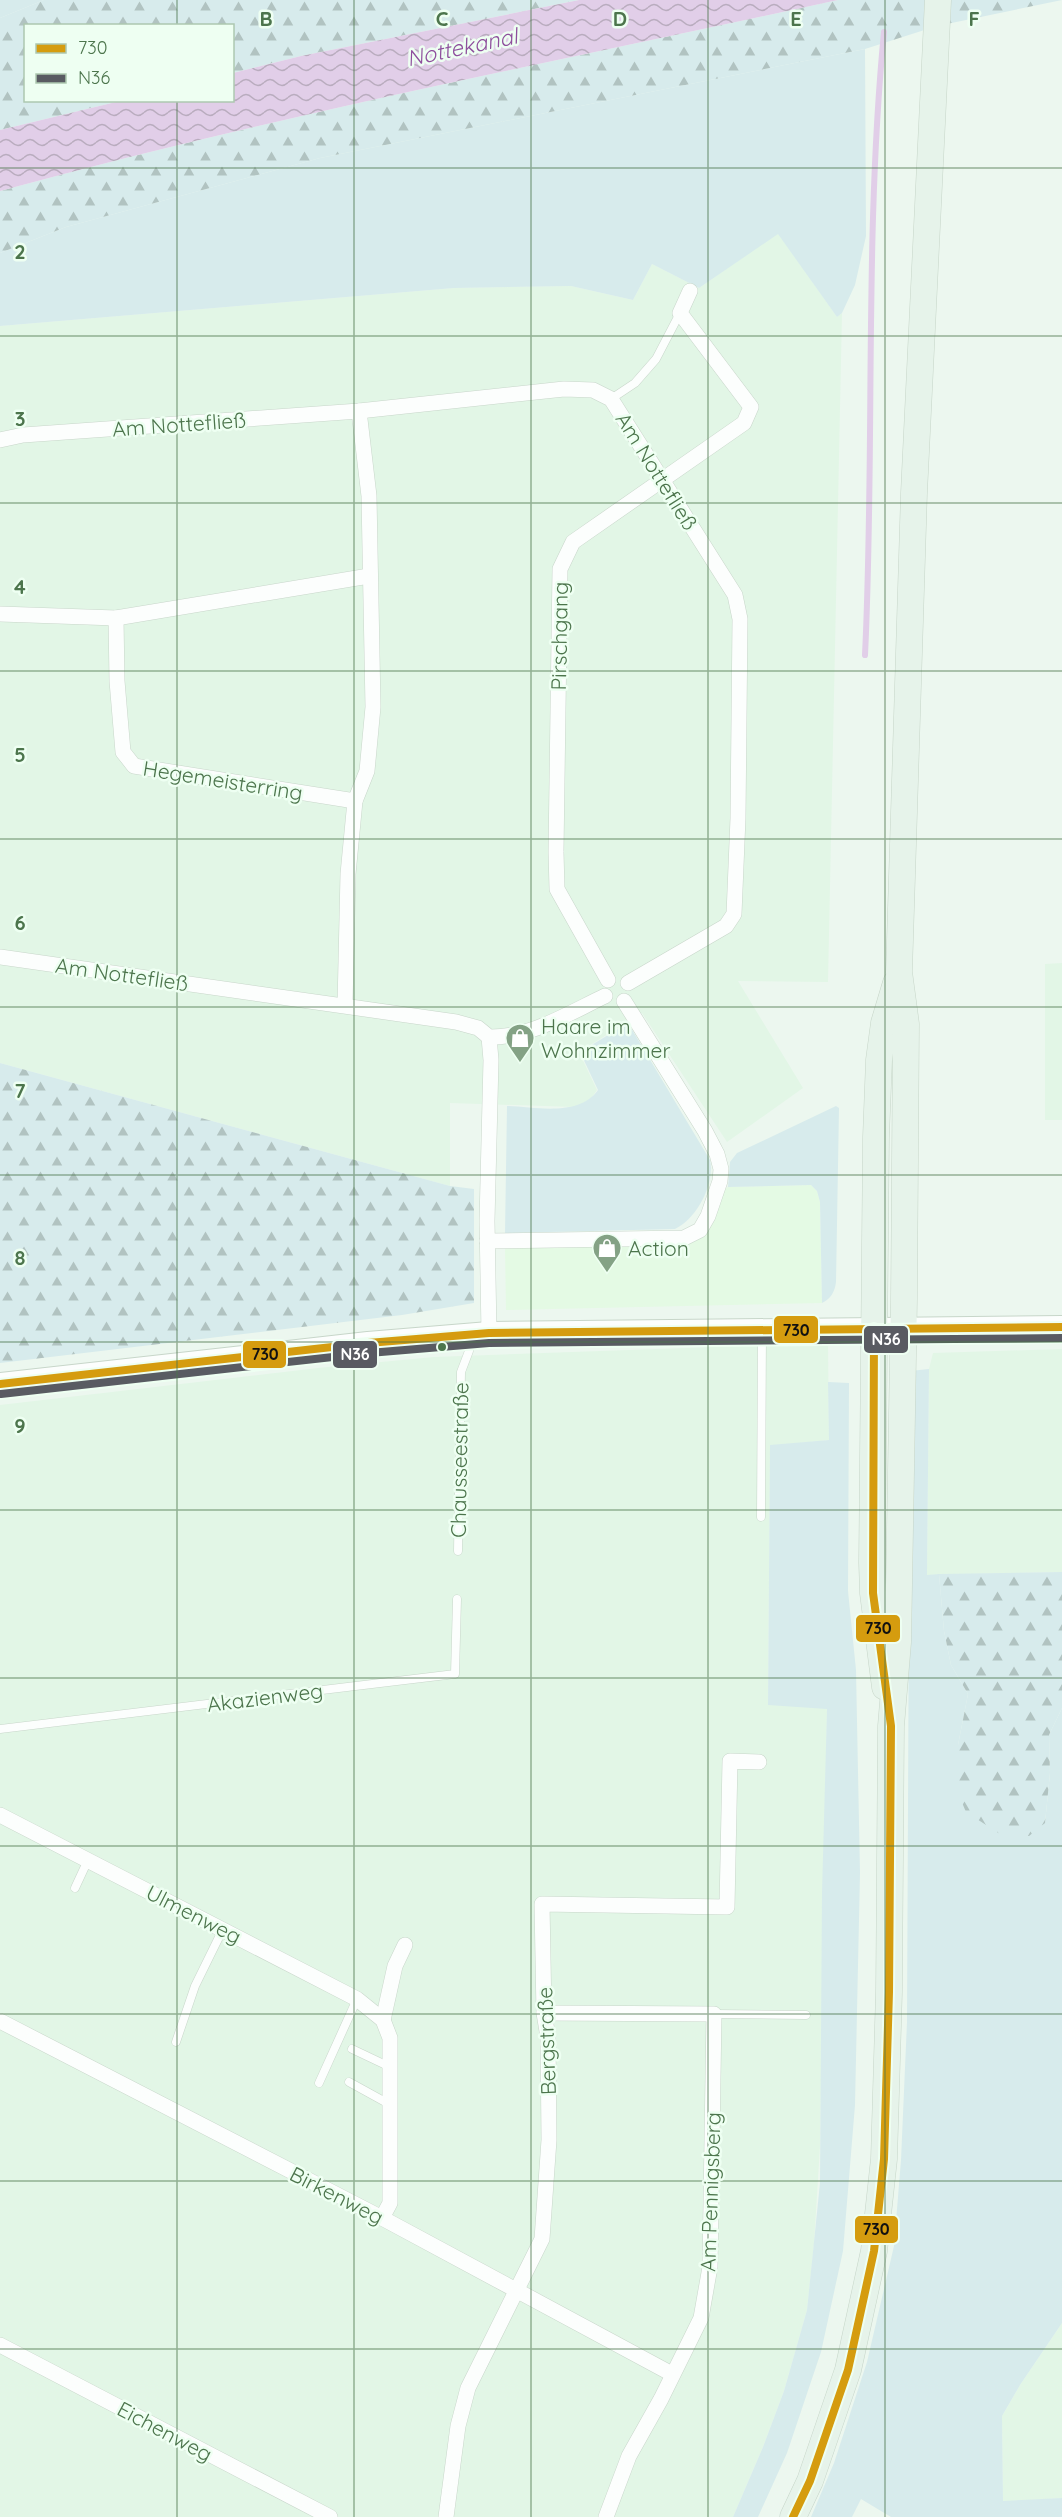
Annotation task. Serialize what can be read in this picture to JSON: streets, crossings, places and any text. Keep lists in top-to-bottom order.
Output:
{
  "streets": {
    "street": [
      "Am Nottefließ",
      "Pirschgang",
      "Hegemeisterring",
      "Ulmenweg",
      "Bergstraße",
      "Am Pennigsberg",
      "Birkenweg",
      "Eichenweg"
    ],
    "lane": ["Chausseestraße", "Akazienweg"]
  },
  "crossings": [
    ["Am Nottefließ", "Pirschgang"],
    ["Bergstraße", "Birkenweg"],
    ["Am Pennigsberg", "Birkenweg"]
  ],
  "water": ["Nottekanal"],
  "places": {
    "shop": ["Haare im Wohnzimmer", "Action"]
  },
  "lines": ["transit line 730", "transit line N36"],
  "legend": ["730", "N36"],
  "grid": {
    "columns": [
      "B",
      "C",
      "D",
      "E",
      "F"
    ],
    "rows": [
      "2",
      "3",
      "4",
      "5",
      "6",
      "7",
      "8",
      "9"
    ]
  }
}
